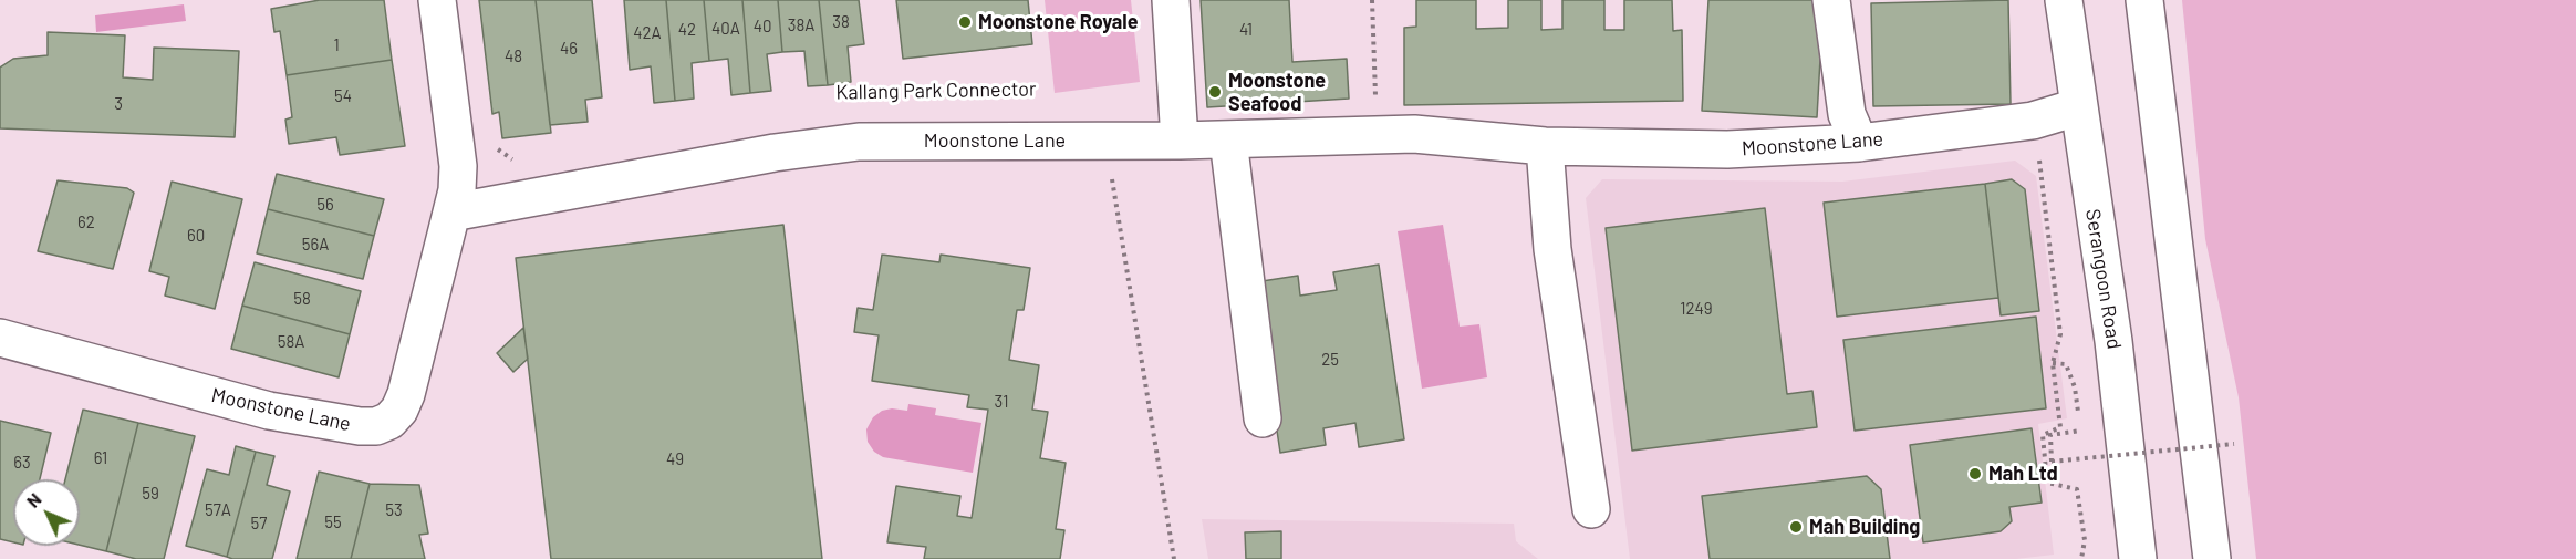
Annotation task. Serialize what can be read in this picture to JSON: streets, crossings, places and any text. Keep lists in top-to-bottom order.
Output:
{
  "streets": {
    "street": ["Moonstone Lane", "Serangoon Road"]
  },
  "crossings": [
    ["Moonstone Lane", "Serangoon Road"]
  ],
  "places": [
    "Moonstone Royale",
    "Moonstone Seafood",
    "Mah Ltd",
    "Mah Building"
  ],
  "house_numbers": [
    "38",
    "38A",
    "40",
    "40A",
    "42",
    "41",
    "42A",
    "1",
    "46",
    "48",
    "54",
    "3",
    "56",
    "62",
    "60",
    "56A",
    "58",
    "1249",
    "58A",
    "25",
    "31",
    "61",
    "49",
    "63",
    "59",
    "57A",
    "53",
    "55",
    "57"
  ],
  "north": "top left"
}
